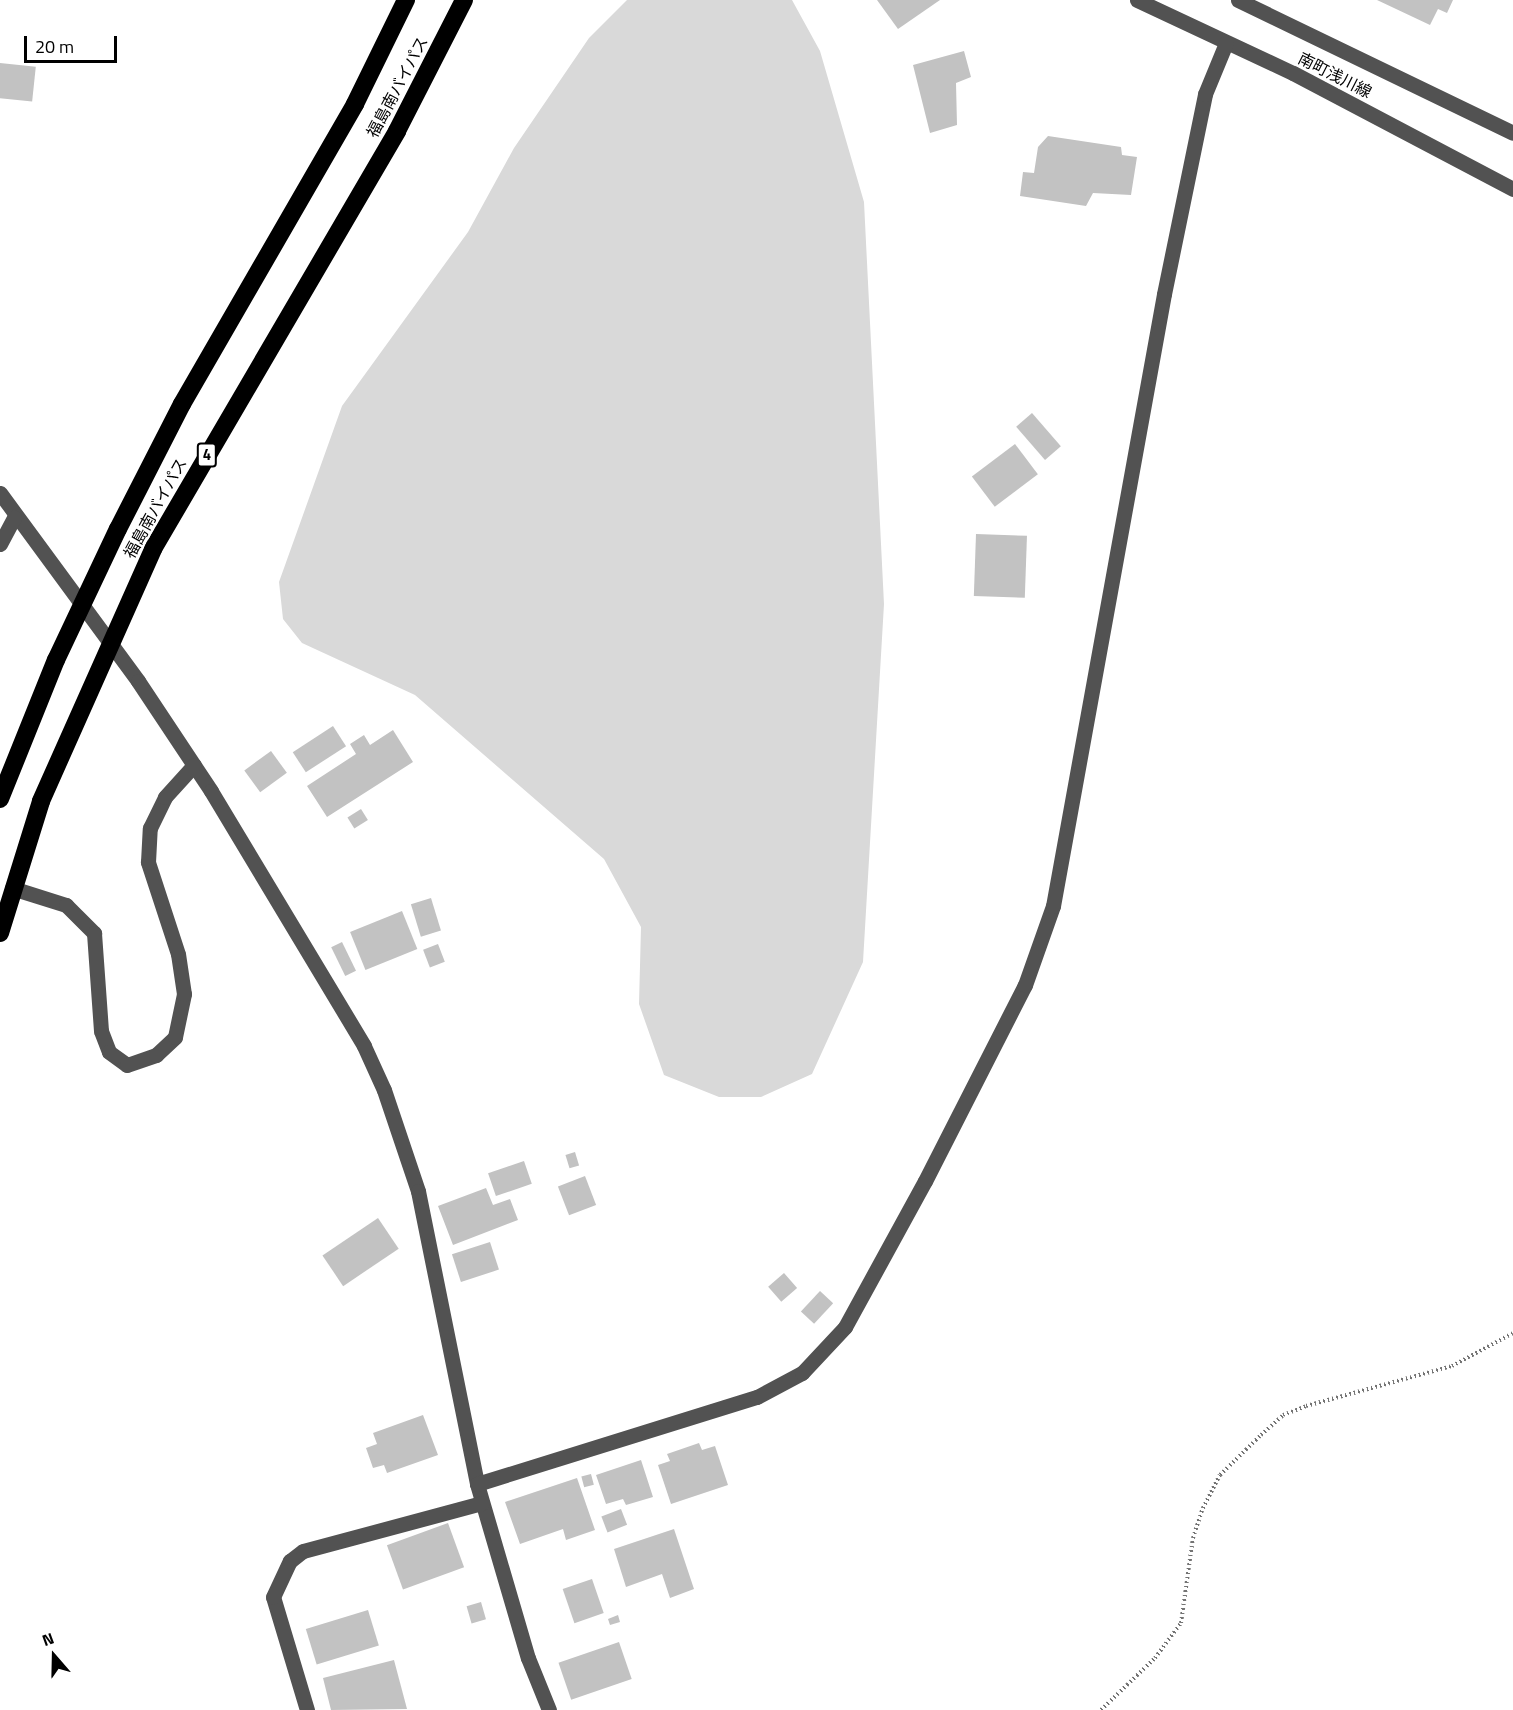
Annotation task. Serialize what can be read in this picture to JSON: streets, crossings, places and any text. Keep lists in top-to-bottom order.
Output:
{
  "streets": {
    "highway": ["福島南バイパス", "4"],
    "street": ["南町浅川線"]
  },
  "scale_bar": "20 m",
  "north": "top"
}
